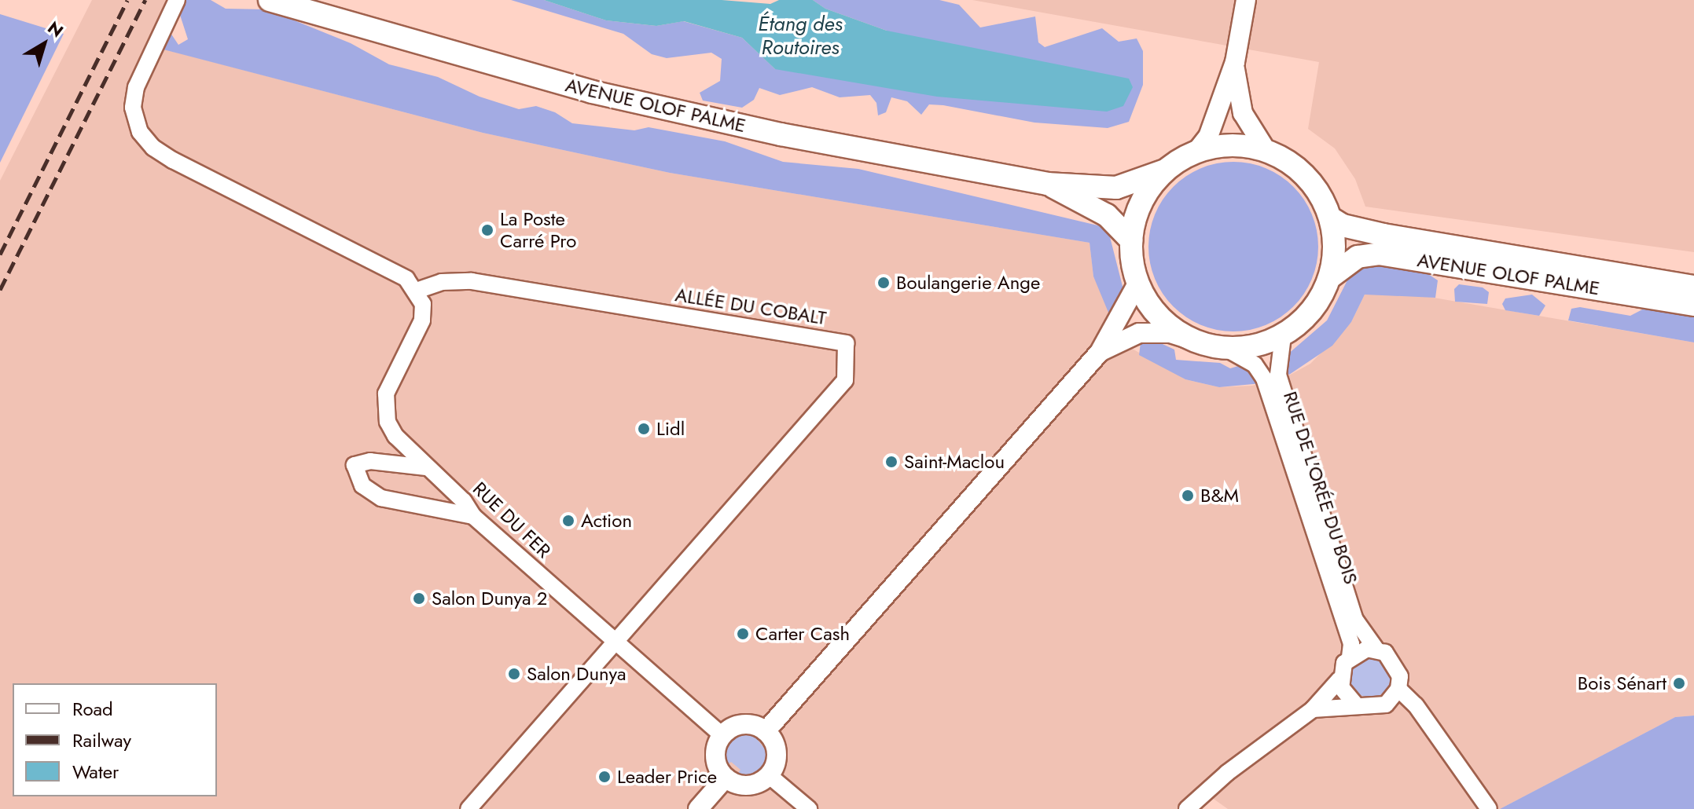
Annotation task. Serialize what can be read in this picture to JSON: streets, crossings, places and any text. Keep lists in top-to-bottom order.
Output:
{
  "streets": {
    "main road": ["AVENUE OLOF PALME"],
    "street": ["ALLÉE DU COBALT", "RUE DE L'ORÉE DU BOIS", "RUE DU FER"]
  },
  "crossings": [
    ["AVENUE OLOF PALME", "RUE DE L'ORÉE DU BOIS"],
    ["ALLÉE DU COBALT", "RUE DU FER"]
  ],
  "water": ["Étang des Routoires"],
  "places": [
    "La Poste Carré Pro",
    "Boulangerie Ange",
    "Lidl",
    "Saint-Maclou",
    "B&M",
    "Action",
    "Salon Dunya 2",
    "Carter Cash",
    "Salon Dunya",
    "Bois Sénart",
    "Leader Price"
  ],
  "legend": ["Road", "Railway", "Water"],
  "north": "top right"
}
